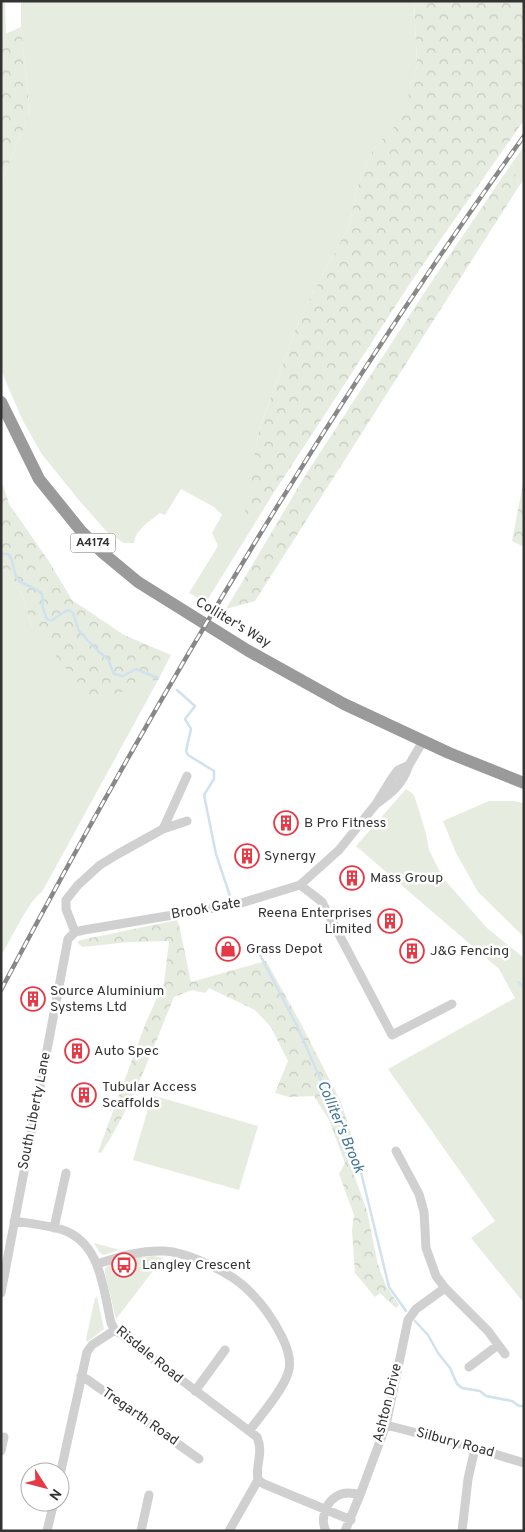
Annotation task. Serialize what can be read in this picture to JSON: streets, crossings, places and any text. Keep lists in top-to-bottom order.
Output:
{
  "streets": {
    "highway": ["A4174", "Colliter's Way"],
    "street": [
      "Brook Gate",
      "South Liberty Lane",
      "Risdale Road",
      "Ashton Drive",
      "Tregarth Road",
      "Silbury Road"
    ]
  },
  "crossings": [
    ["Brook Gate", "South Liberty Lane"],
    ["South Liberty Lane", "Risdale Road"],
    ["Ashton Drive", "Silbury Road"]
  ],
  "water": ["Colliter's Brook"],
  "places": {
    "building": [
      "B Pro Fitness",
      "Synergy",
      "Mass Group",
      "Reena Enterprises Limited",
      "J&G Fencing",
      "Source Aluminium Systems Ltd",
      "Auto Spec",
      "Tubular Access Scaffolds"
    ],
    "shop": ["Grass Depot"],
    "bus stop": ["Langley Crescent"]
  },
  "north": "bottom right"
}
